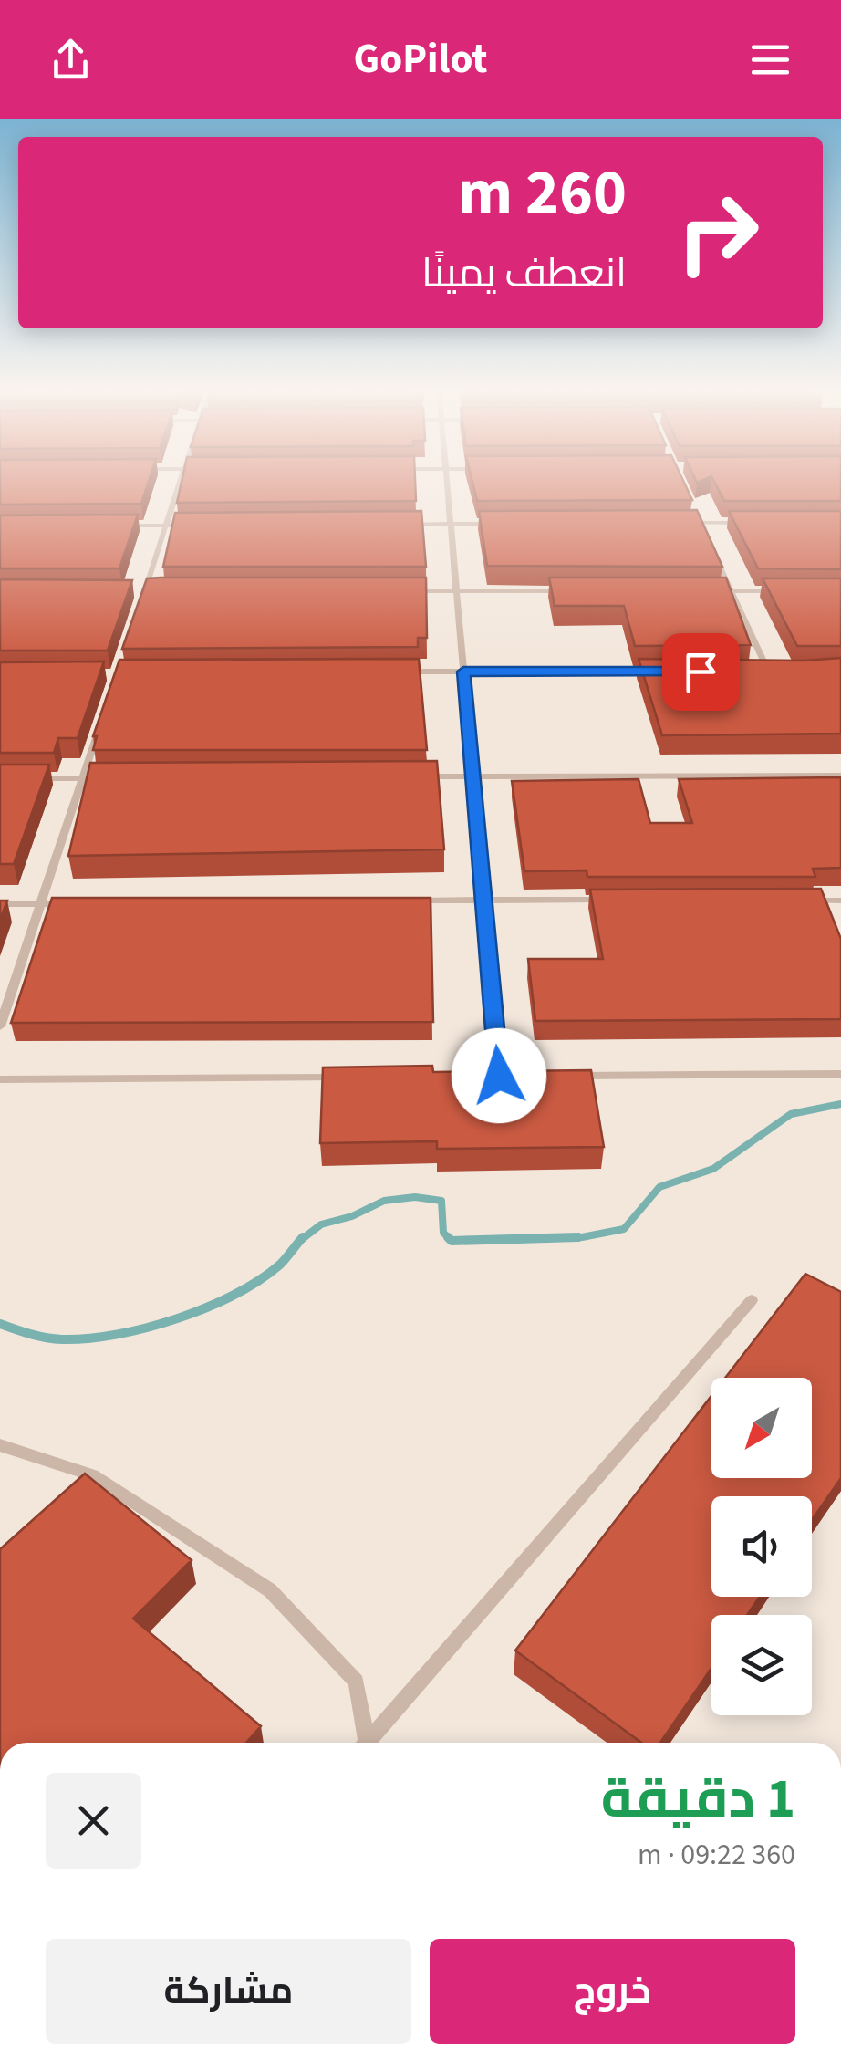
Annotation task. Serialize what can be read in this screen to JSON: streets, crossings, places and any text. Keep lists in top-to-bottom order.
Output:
{
  "north": "bottom left",
  "page": {
    "header": "GoPilot",
    "turn": ["260 m", "انعطف يمينًا"],
    "heading": ["1 دقيقة", "360 m · 09:22"],
    "buttons": ["خروج", "مشاركة"]
  }
}
